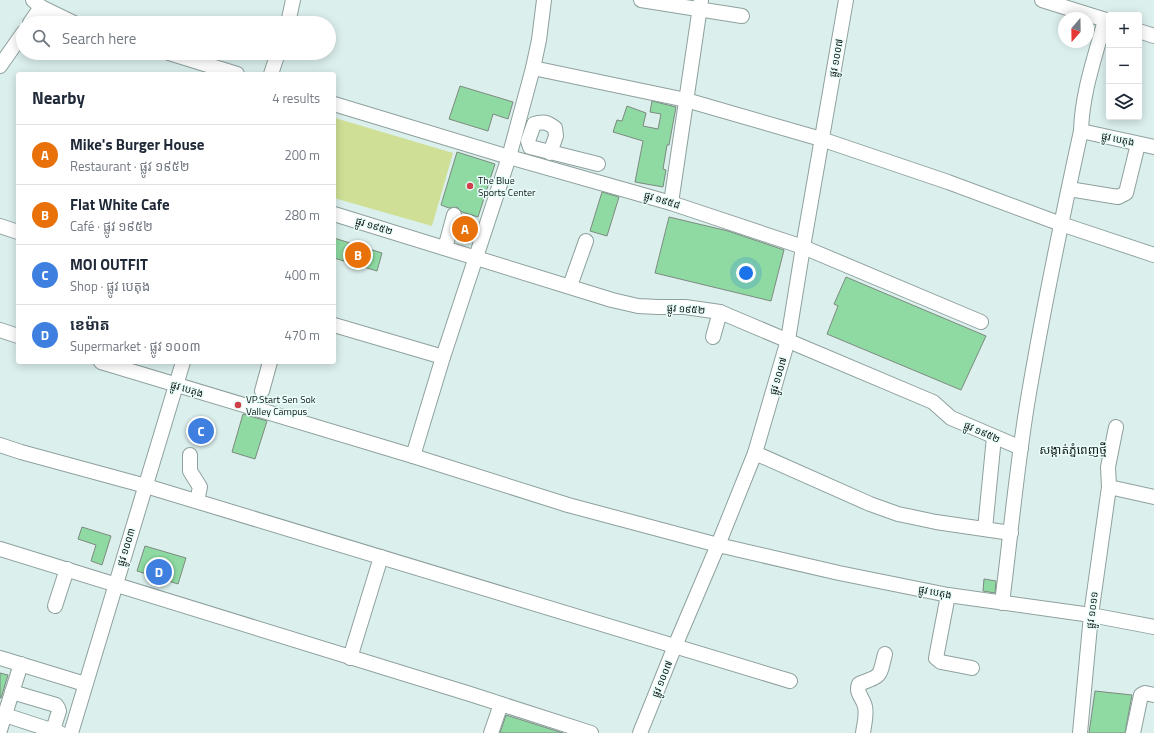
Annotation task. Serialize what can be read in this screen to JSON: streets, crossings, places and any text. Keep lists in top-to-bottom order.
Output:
{
  "streets": {
    "street": [
      "ផ្លូវ ១០០៧",
      "ផ្លូវ បេតុង",
      "ផ្លូវ ១៩៥៨",
      "ផ្លូវ ១៩៥២",
      "ផ្លូវ ១០០៣",
      "ផ្លូវ ១០១១"
    ]
  },
  "crossings": [
    ["ផ្លូវ ១០០៧", "ផ្លូវ បេតុង"],
    ["ផ្លូវ ១០០៧", "ផ្លូវ ១៩៥៨"],
    ["ផ្លូវ ១០០៧", "ផ្លូវ ១៩៥២"],
    ["ផ្លូវ បេតុង", "ផ្លូវ ១០០៣"],
    ["ផ្លូវ បេតុង", "ផ្លូវ ១០១១"]
  ],
  "districts": ["សង្កាត់ភ្នំពេញថ្មី"],
  "places": ["The Blue Sports Center", "VP.Start Sen Sok Valley Campus"],
  "north": "bottom",
  "page": {
    "map_buttons": ["+", "−"],
    "search": "Search here",
    "heading": ["Nearby", "4 results"],
    "list": [
      {
        "mark": "A",
        "name": "Mike's Burger House",
        "note": "Restaurant · ផ្លូវ ១៩៥២",
        "value": "200 m"
      },
      {
        "mark": "B",
        "name": "Flat White Cafe",
        "note": "Café · ផ្លូវ ១៩៥២",
        "value": "280 m"
      },
      {
        "mark": "C",
        "name": "MOI OUTFIT",
        "note": "Shop · ផ្លូវ បេតុង",
        "value": "400 m"
      },
      {
        "mark": "D",
        "name": "ខេម៉ាត",
        "note": "Supermarket · ផ្លូវ ១០០៣",
        "value": "470 m"
      }
    ],
    "pins": [
      "A",
      "B",
      "C",
      "D"
    ]
  }
}
